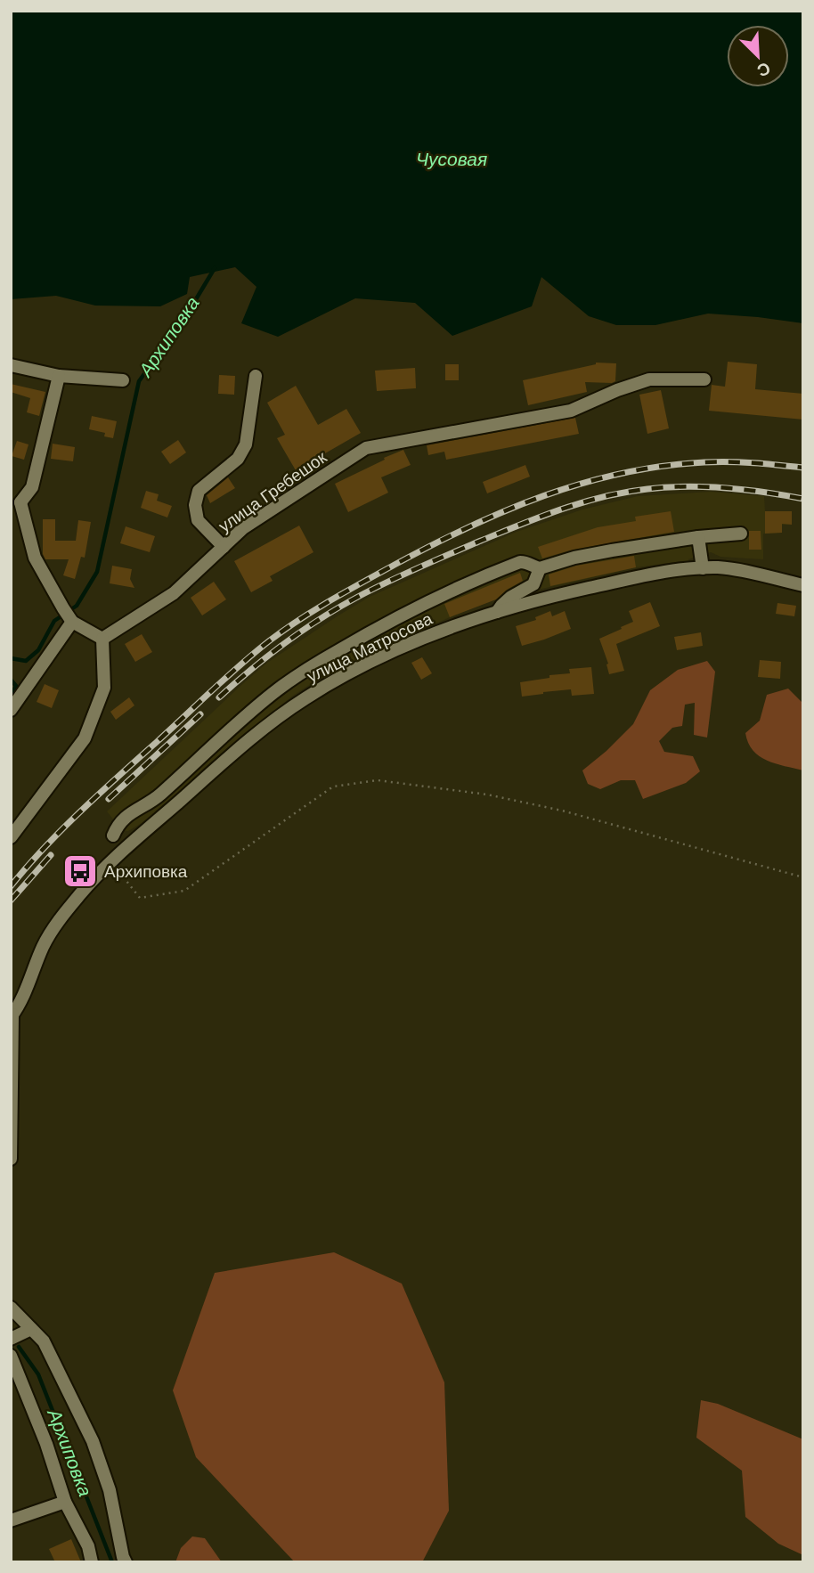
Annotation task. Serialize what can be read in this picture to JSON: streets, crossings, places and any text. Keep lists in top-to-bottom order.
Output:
{
  "streets": {
    "street": ["улица Гребешок", "улица Матросова"]
  },
  "water": ["Чусовая", "Архиповка"],
  "places": {
    "bus stop": ["Архиповка"]
  },
  "north": "bottom right"
}
